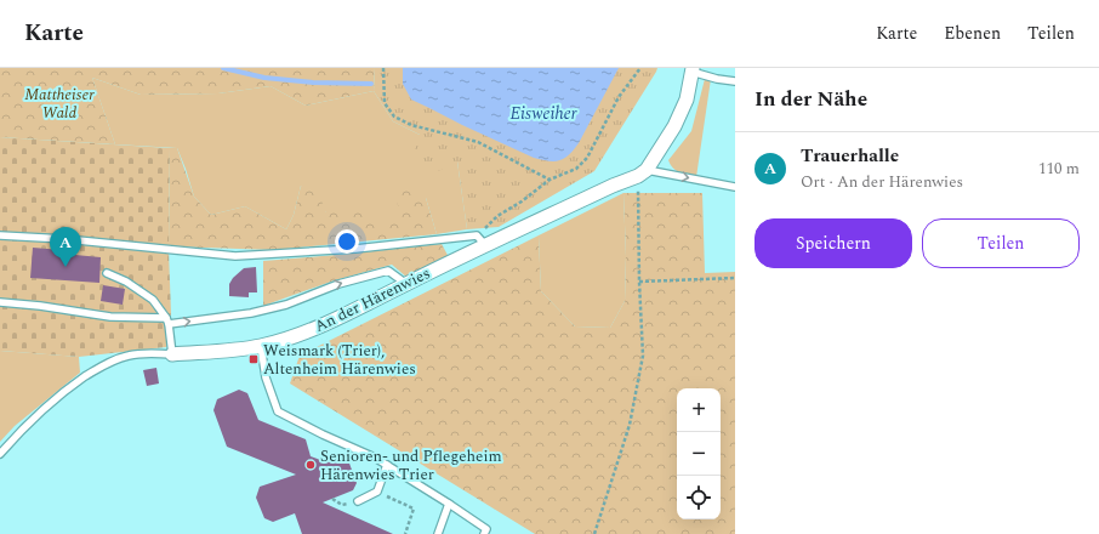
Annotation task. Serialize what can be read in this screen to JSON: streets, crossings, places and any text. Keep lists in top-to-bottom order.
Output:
{
  "streets": {
    "street": ["An der Härenwies"]
  },
  "water": ["Eisweiher"],
  "parks": ["Mattheiser Wald"],
  "places": {
    "transit": ["Weismark (Trier), Altenheim Härenwies"],
    "other": ["Senioren- und Pflegeheim Härenwies Trier"]
  },
  "page": {
    "header": "Karte",
    "nav": ["Karte", "Ebenen", "Teilen"],
    "heading": "In der Nähe",
    "list": [
      {
        "mark": "A",
        "name": "Trauerhalle",
        "note": "Ort · An der Härenwies",
        "value": "110 m"
      }
    ],
    "buttons": ["Speichern", "Teilen"],
    "pins": "A",
    "map_buttons": ["+", "−"]
  }
}
